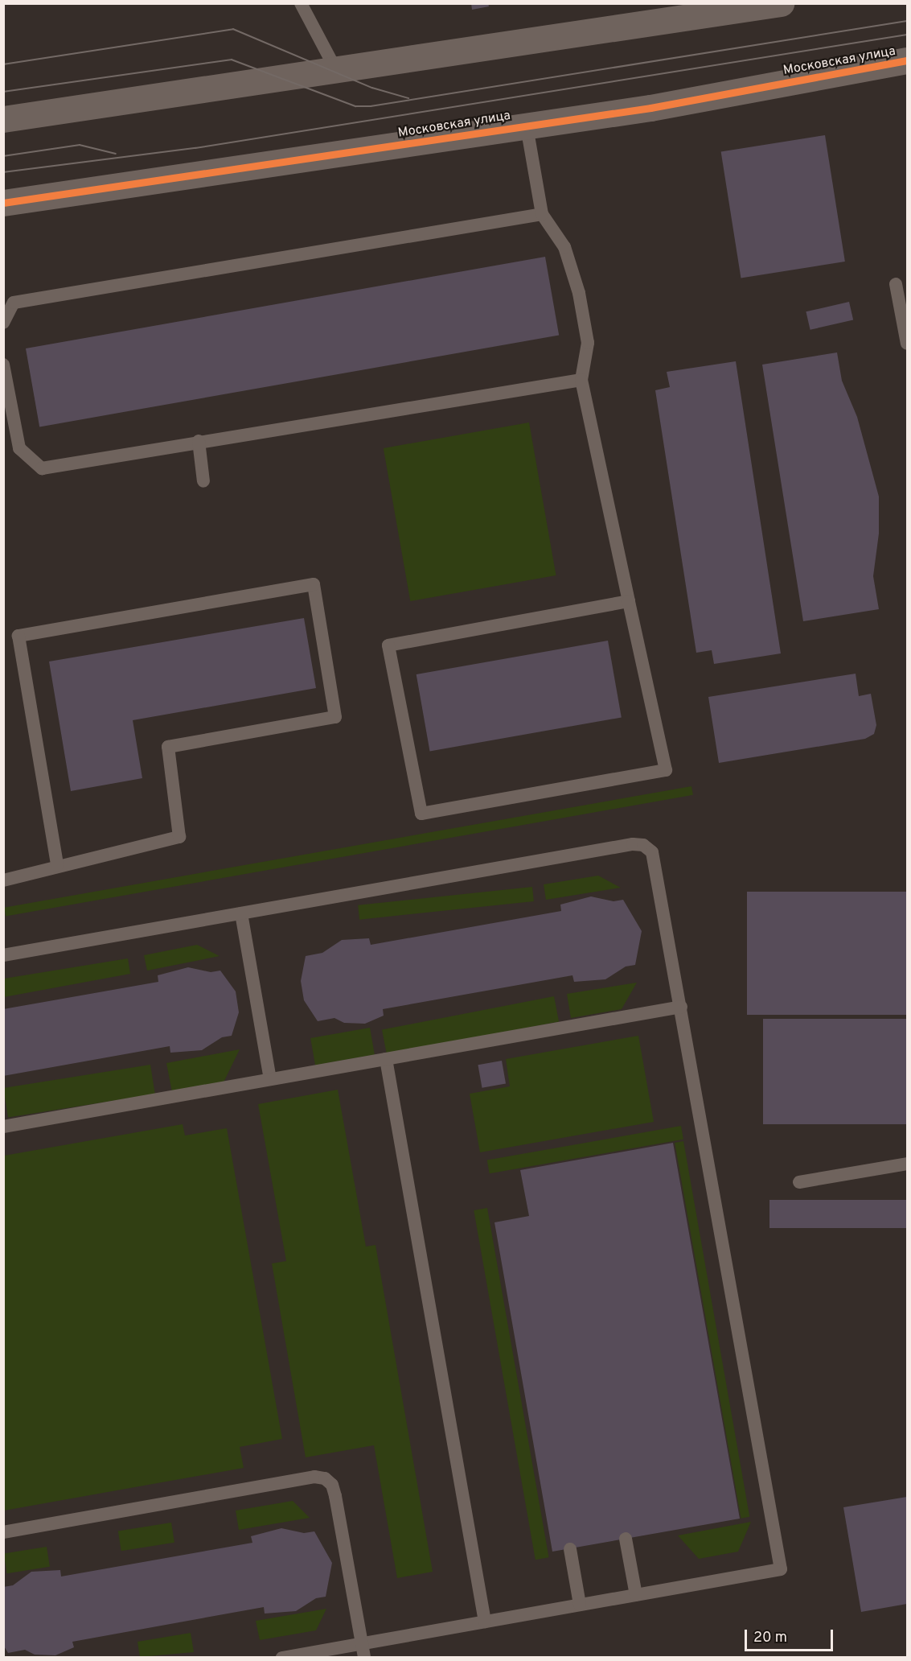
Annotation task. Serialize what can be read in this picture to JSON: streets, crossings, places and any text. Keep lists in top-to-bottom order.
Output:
{
  "streets": {
    "street": ["Московская улица"]
  },
  "scale_bar": "20 m"
}
